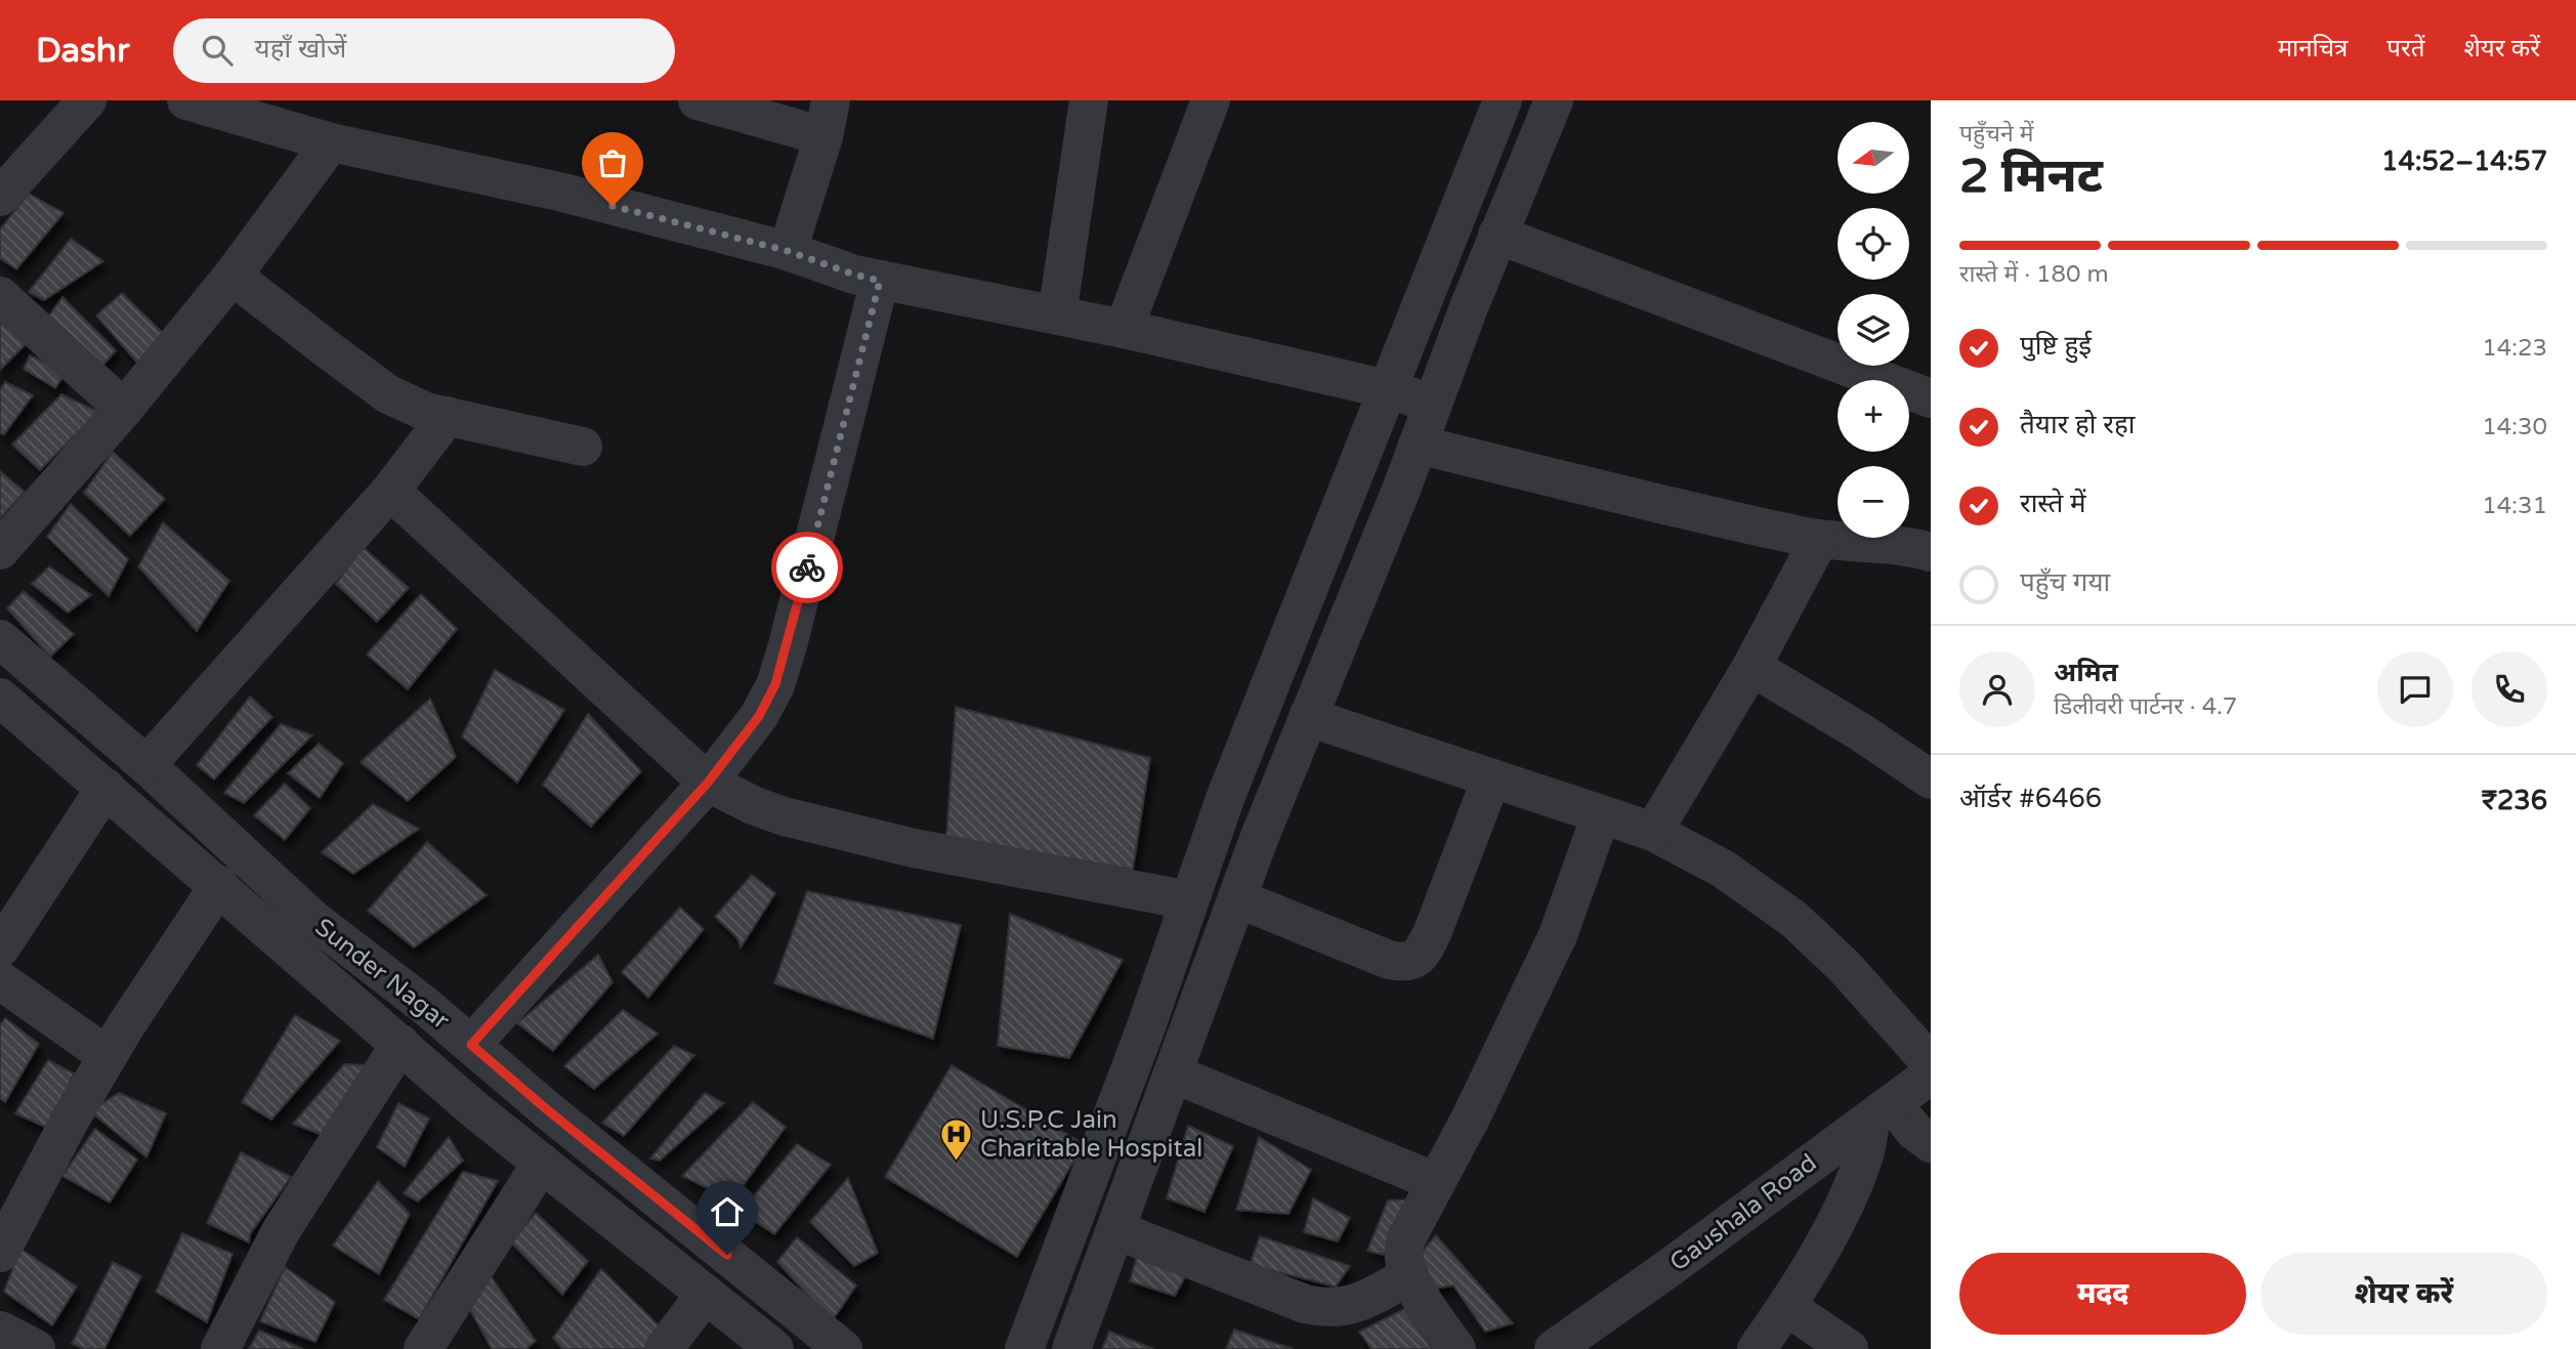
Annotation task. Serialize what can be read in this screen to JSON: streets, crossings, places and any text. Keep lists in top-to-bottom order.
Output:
{
  "streets": {
    "street": ["Sunder Nagar", "Gaushala Road"]
  },
  "places": {
    "hospital": ["U.S.P.C Jain Charitable Hospital"]
  },
  "north": "left",
  "page": {
    "header": "Dashr",
    "search": "यहाँ खोजें",
    "nav": ["मानचित्र", "परतें", "शेयर करें"],
    "heading": ["2 मिनट", "पहुँचने में", "14:52–14:57"],
    "panel": [
      "अमित",
      "डिलीवरी पार्टनर · 4.7",
      "ऑर्डर #6466",
      "₹236"
    ],
    "map_buttons": ["+", "−"],
    "bar": "रास्ते में · 180 m",
    "list": [
      ["पुष्टि हुई", "14:23"],
      ["तैयार हो रहा", "14:30"],
      ["रास्ते में", "14:31"],
      "पहुँच गया"
    ],
    "buttons": ["मदद", "शेयर करें"]
  }
}
